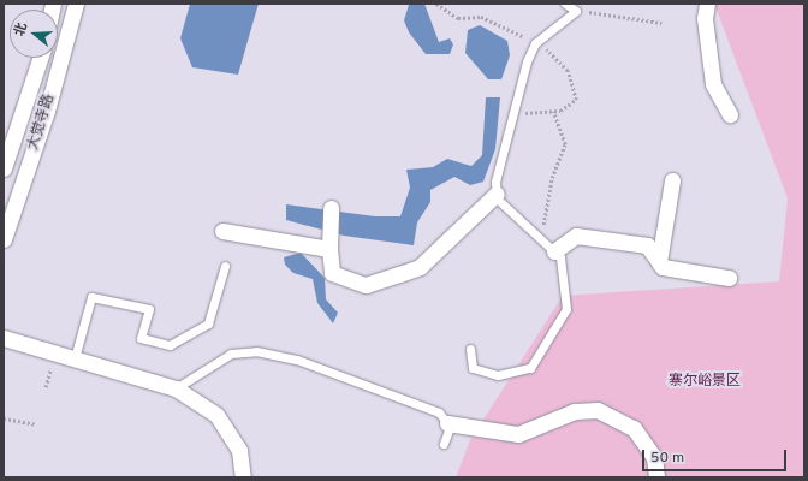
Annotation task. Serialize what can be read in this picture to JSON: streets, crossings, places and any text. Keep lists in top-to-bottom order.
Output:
{
  "streets": {
    "street": ["大觉寺路"]
  },
  "parks": ["寨尔峪景区"],
  "scale_bar": "50 m",
  "north": "left"
}
